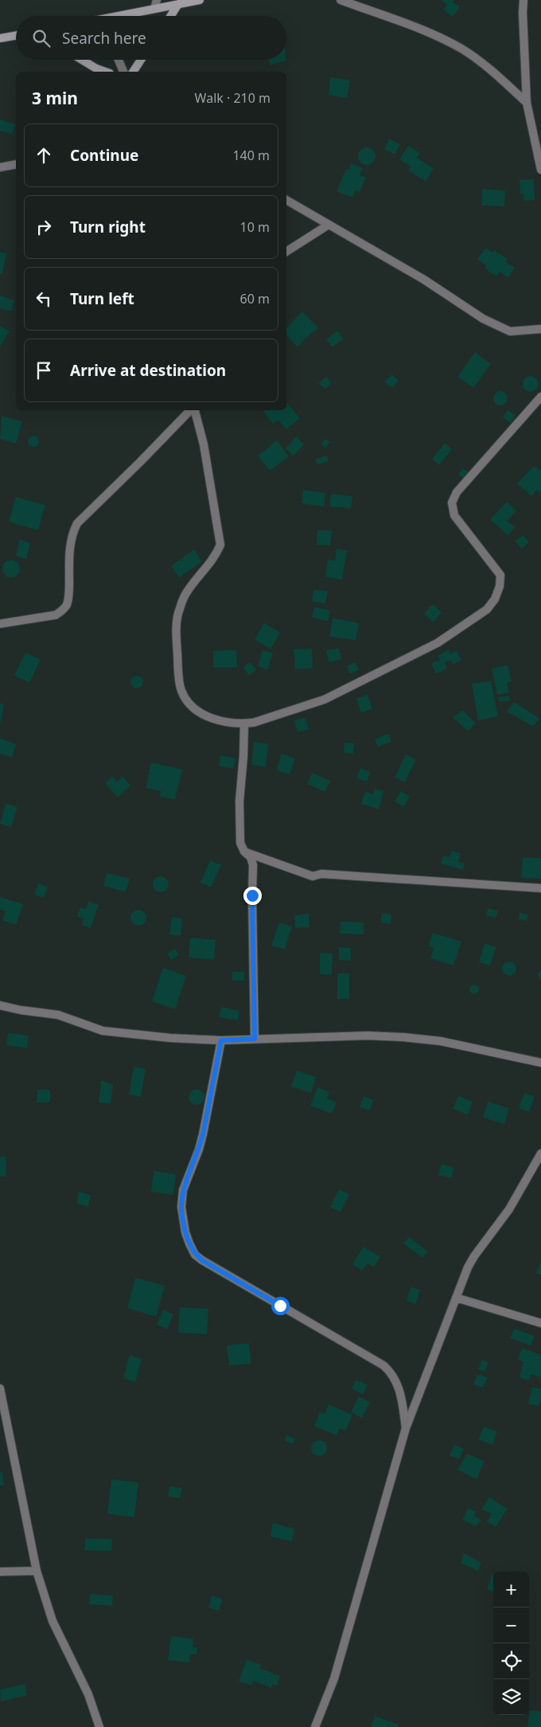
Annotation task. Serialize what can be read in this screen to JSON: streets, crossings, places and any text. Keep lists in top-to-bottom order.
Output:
{
  "page": {
    "search": "Search here",
    "heading": ["3 min", "Walk · 210 m"],
    "list": [
      ["Continue", "140 m"],
      ["Turn right", "10 m"],
      ["Turn left", "60 m"],
      "Arrive at destination"
    ],
    "map_buttons": ["+", "−"]
  }
}
